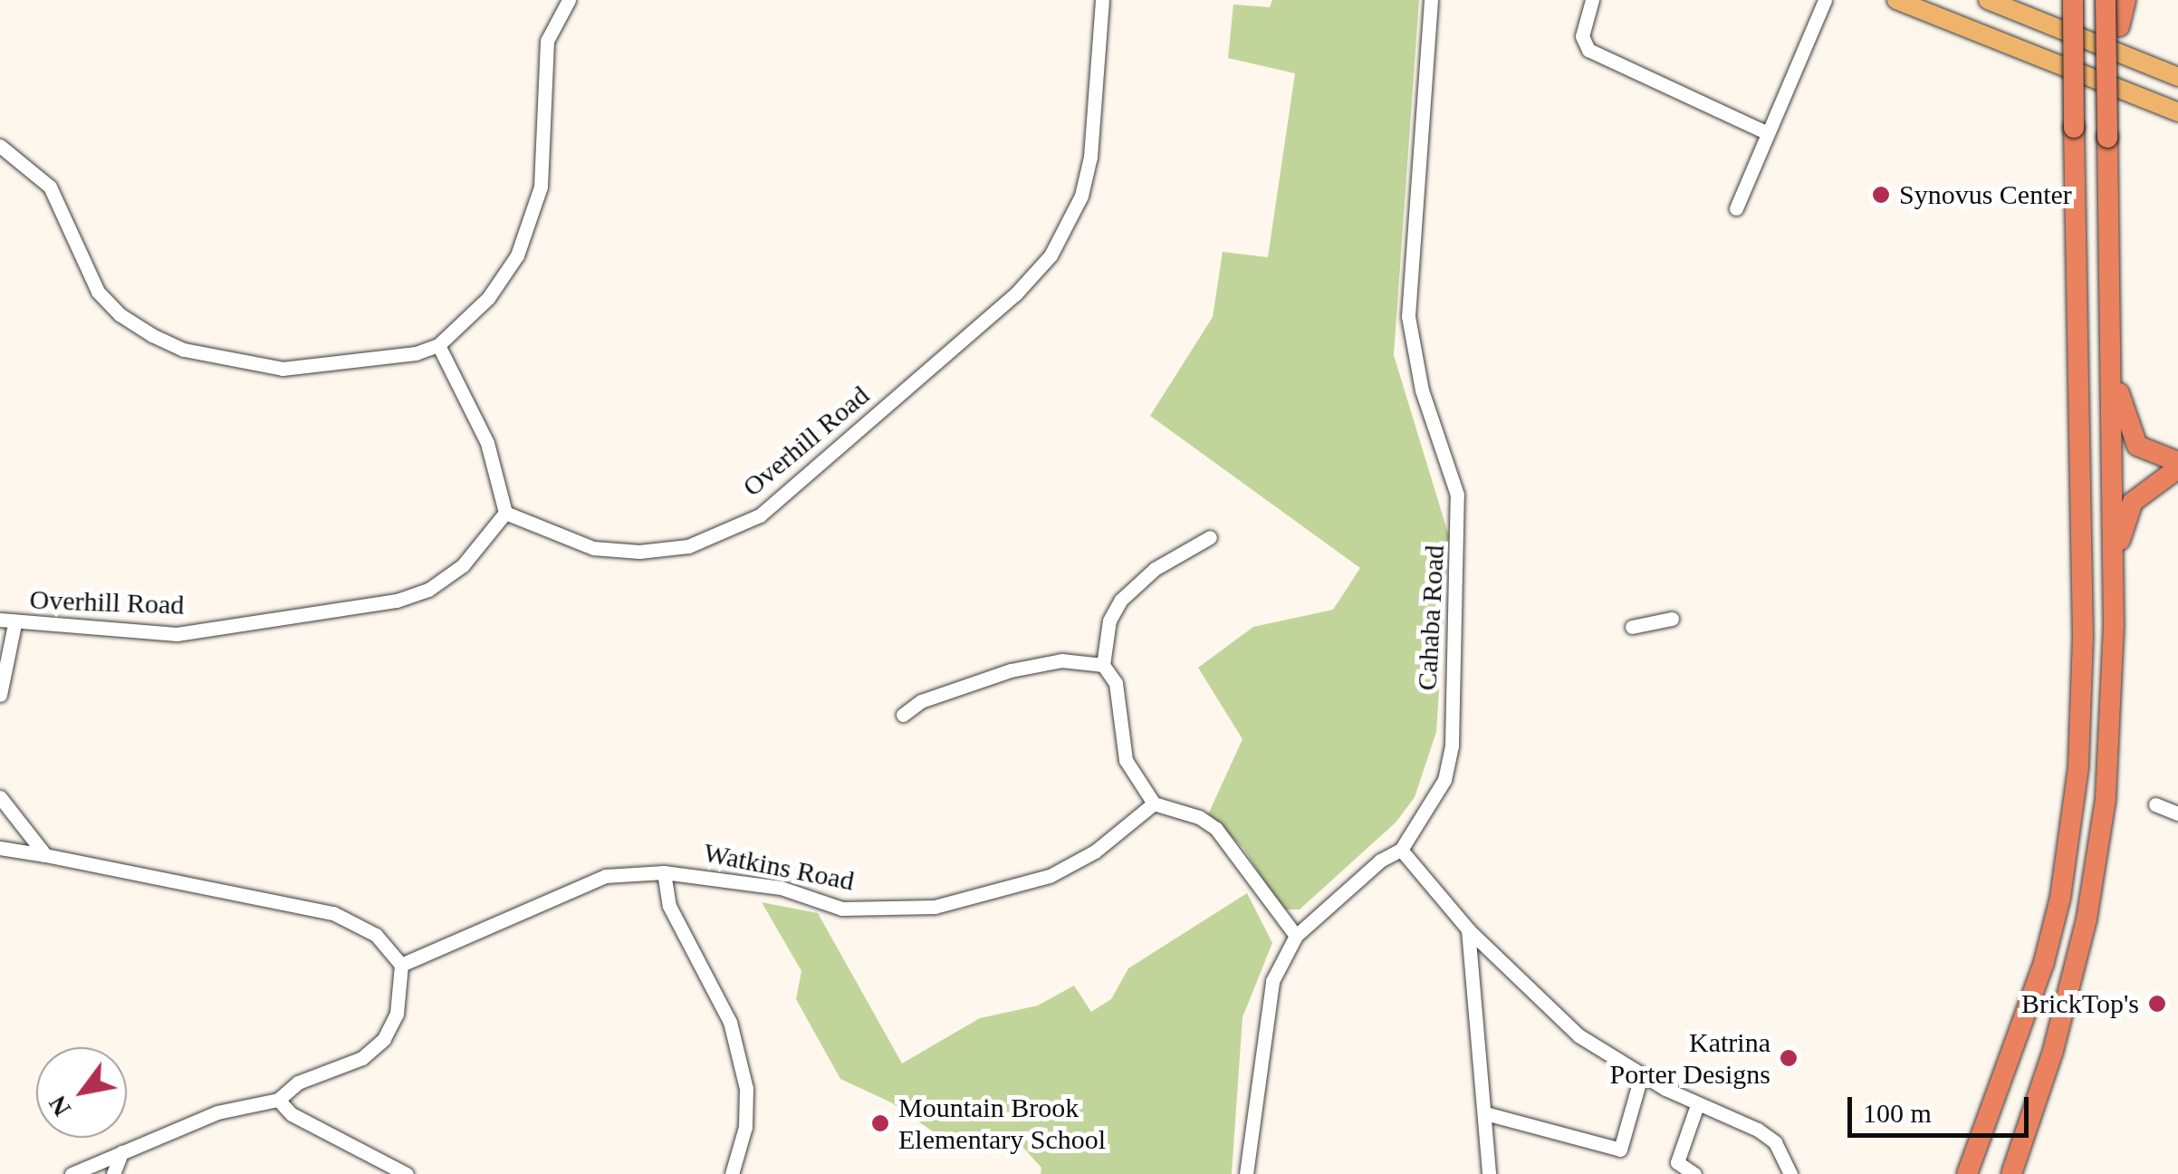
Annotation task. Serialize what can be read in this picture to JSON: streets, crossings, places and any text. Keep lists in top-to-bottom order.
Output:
{
  "streets": {
    "street": ["Overhill Road", "Cahaba Road", "Watkins Road"]
  },
  "places": [
    "Synovus Center",
    "BrickTop's",
    "Katrina Porter Designs",
    "Mountain Brook Elementary School"
  ],
  "scale_bar": "100 m",
  "north": "bottom left"
}
